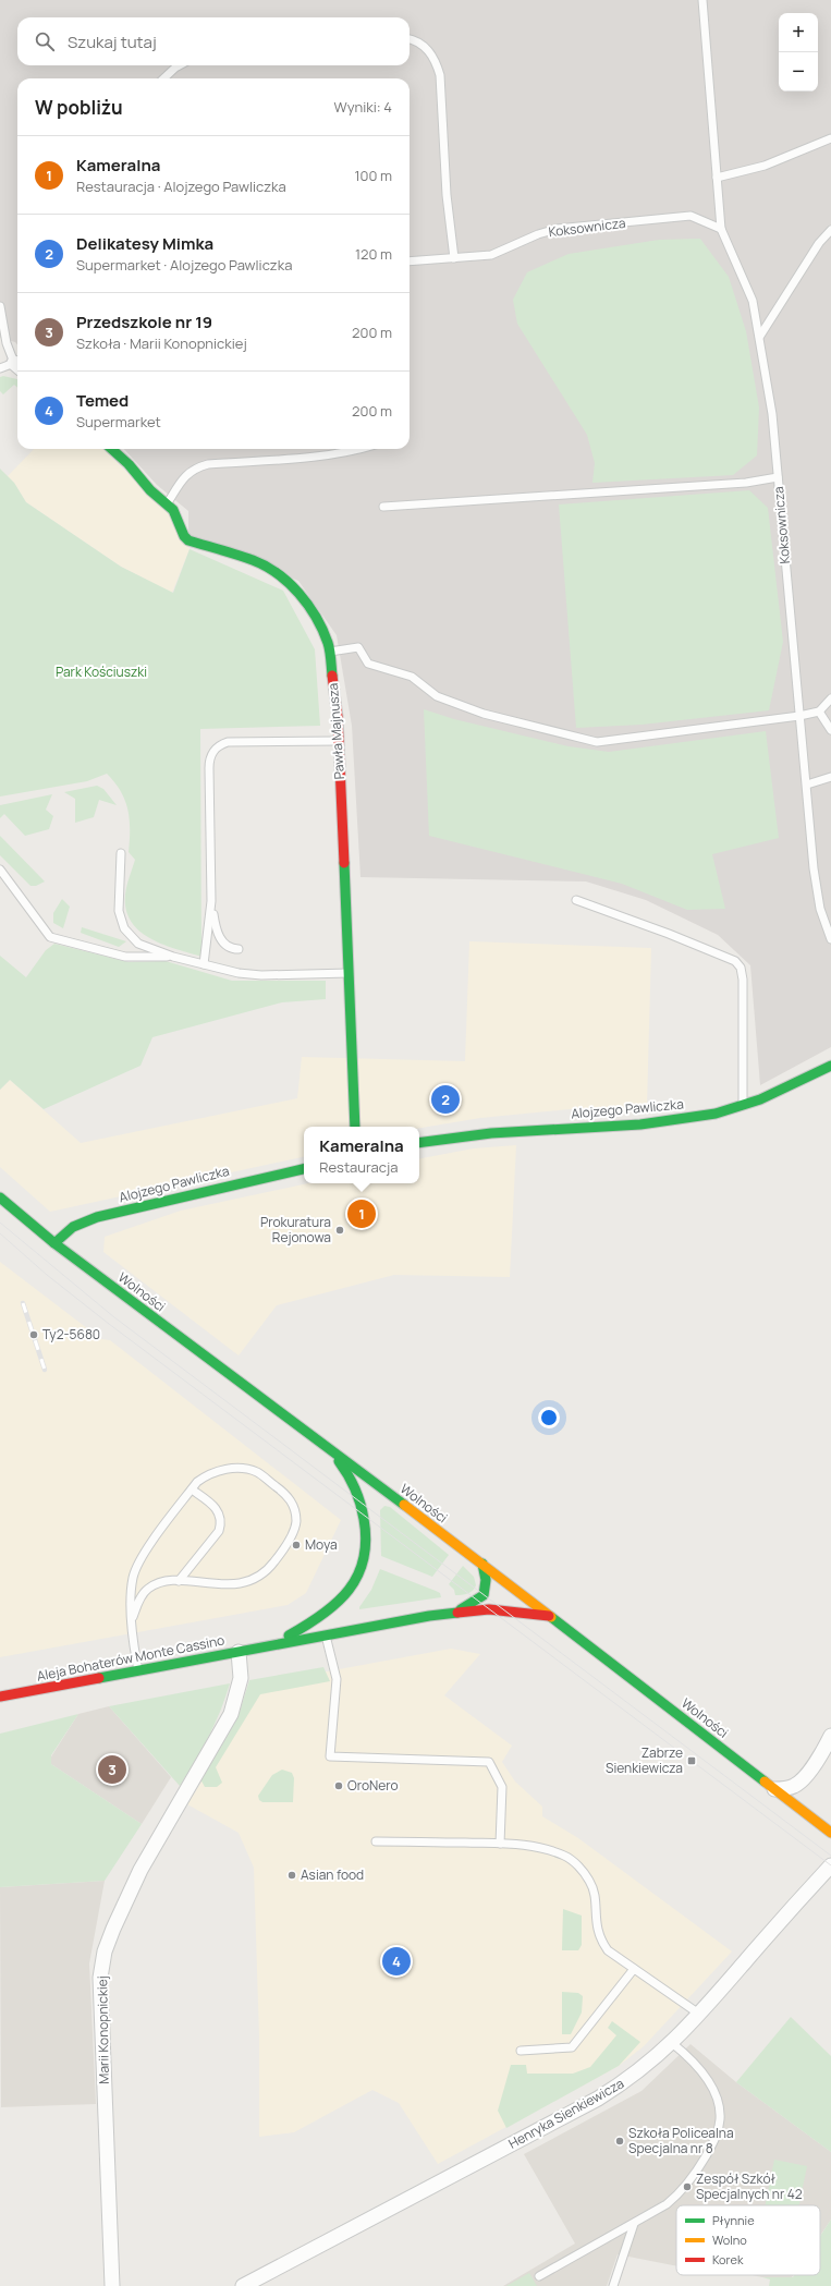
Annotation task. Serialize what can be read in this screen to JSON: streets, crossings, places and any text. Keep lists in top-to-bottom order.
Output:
{
  "streets": {
    "street": [
      "Pawła Majnusza",
      "Alojzego Pawliczka",
      "Wolności",
      "Aleja Bohaterów Monte Cassino",
      "Marii Konopnickiej",
      "Henryka Sienkiewicza"
    ],
    "lane": ["Koksownicza"]
  },
  "crossings": [
    ["Alojzego Pawliczka", "Wolności"],
    ["Wolności", "Aleja Bohaterów Monte Cassino"],
    ["Aleja Bohaterów Monte Cassino", "Marii Konopnickiej"]
  ],
  "parks": ["Park Kościuszki"],
  "places": {
    "other": [
      "Prokuratura Rejonowa",
      "Ty2-5680",
      "Moya",
      "OroNero",
      "Asian food",
      "Szkoła Policealna Specjalna nr 8",
      "Zespół Szkół Specjalnych nr 42"
    ],
    "transit": ["Zabrze Sienkiewicza"]
  },
  "legend": ["Płynnie", "Wolno", "Korek"],
  "page": {
    "map_buttons": ["+", "−"],
    "search": "Szukaj tutaj",
    "heading": ["W pobliżu", "Wyniki: 4"],
    "list": [
      {
        "mark": "1",
        "name": "Kameralna",
        "note": "Restauracja · Alojzego Pawliczka",
        "value": "100 m"
      },
      {
        "mark": "2",
        "name": "Delikatesy Mimka",
        "note": "Supermarket · Alojzego Pawliczka",
        "value": "120 m"
      },
      {
        "mark": "3",
        "name": "Przedszkole nr 19",
        "note": "Szkoła · Marii Konopnickiej",
        "value": "200 m"
      },
      {
        "mark": "4",
        "name": "Temed",
        "note": "Supermarket",
        "value": "200 m"
      }
    ],
    "pins": [
      "2",
      "1",
      "3",
      "4"
    ],
    "popup": ["Kameralna", "Restauracja"]
  }
}
